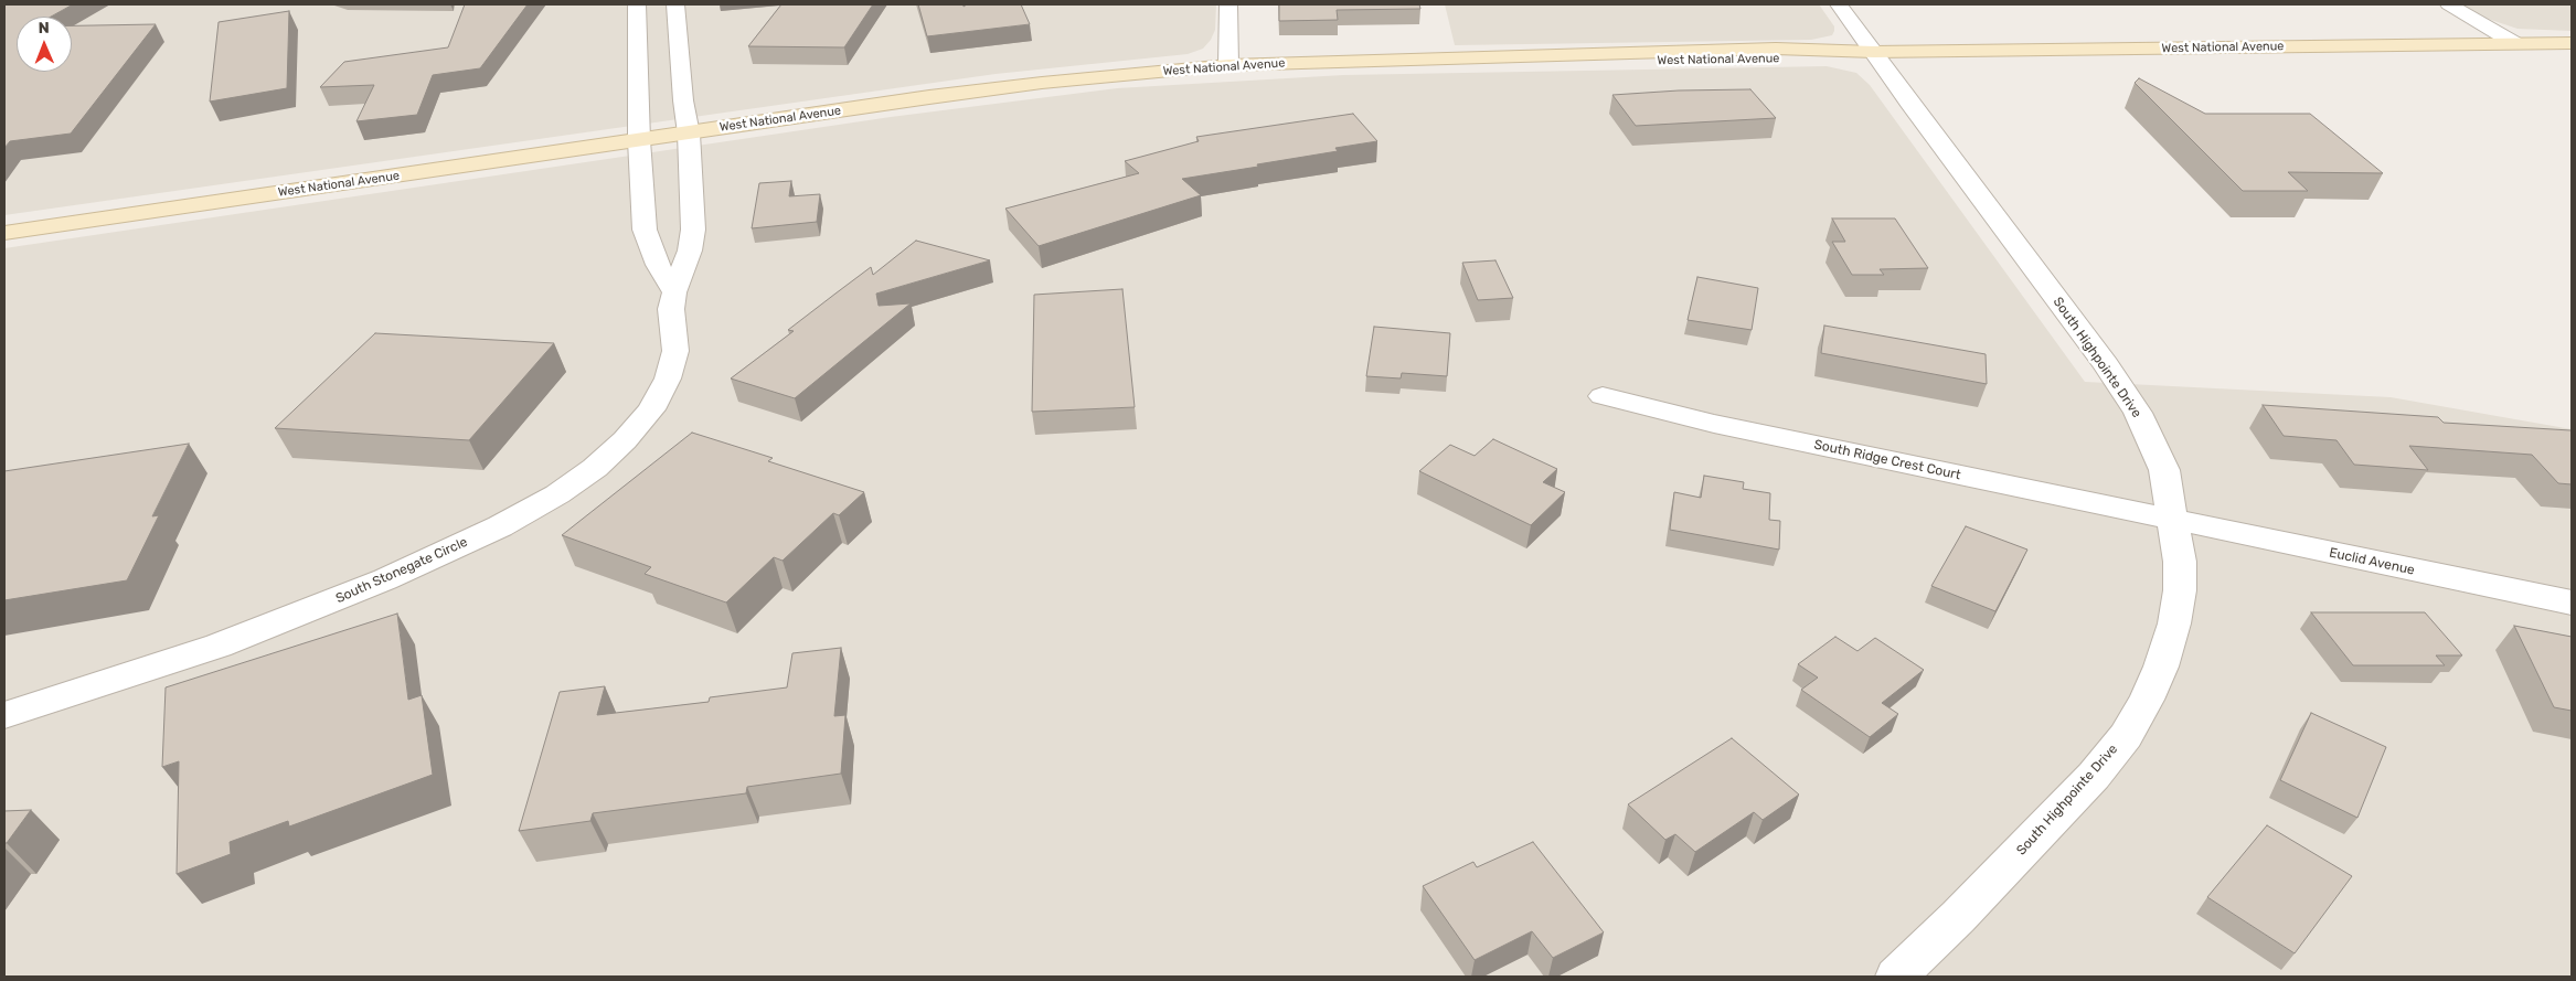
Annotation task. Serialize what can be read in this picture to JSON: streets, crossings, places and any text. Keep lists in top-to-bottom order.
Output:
{
  "streets": {
    "main road": ["West National Avenue"],
    "street": [
      "South Highpointe Drive",
      "South Ridge Crest Court",
      "Euclid Avenue",
      "South Stonegate Circle"
    ]
  },
  "crossings": [
    ["West National Avenue", "South Highpointe Drive"],
    ["West National Avenue", "South Stonegate Circle"],
    ["South Highpointe Drive", "South Ridge Crest Court"],
    ["South Highpointe Drive", "Euclid Avenue"],
    ["South Ridge Crest Court", "Euclid Avenue"]
  ],
  "north": "top"
}
